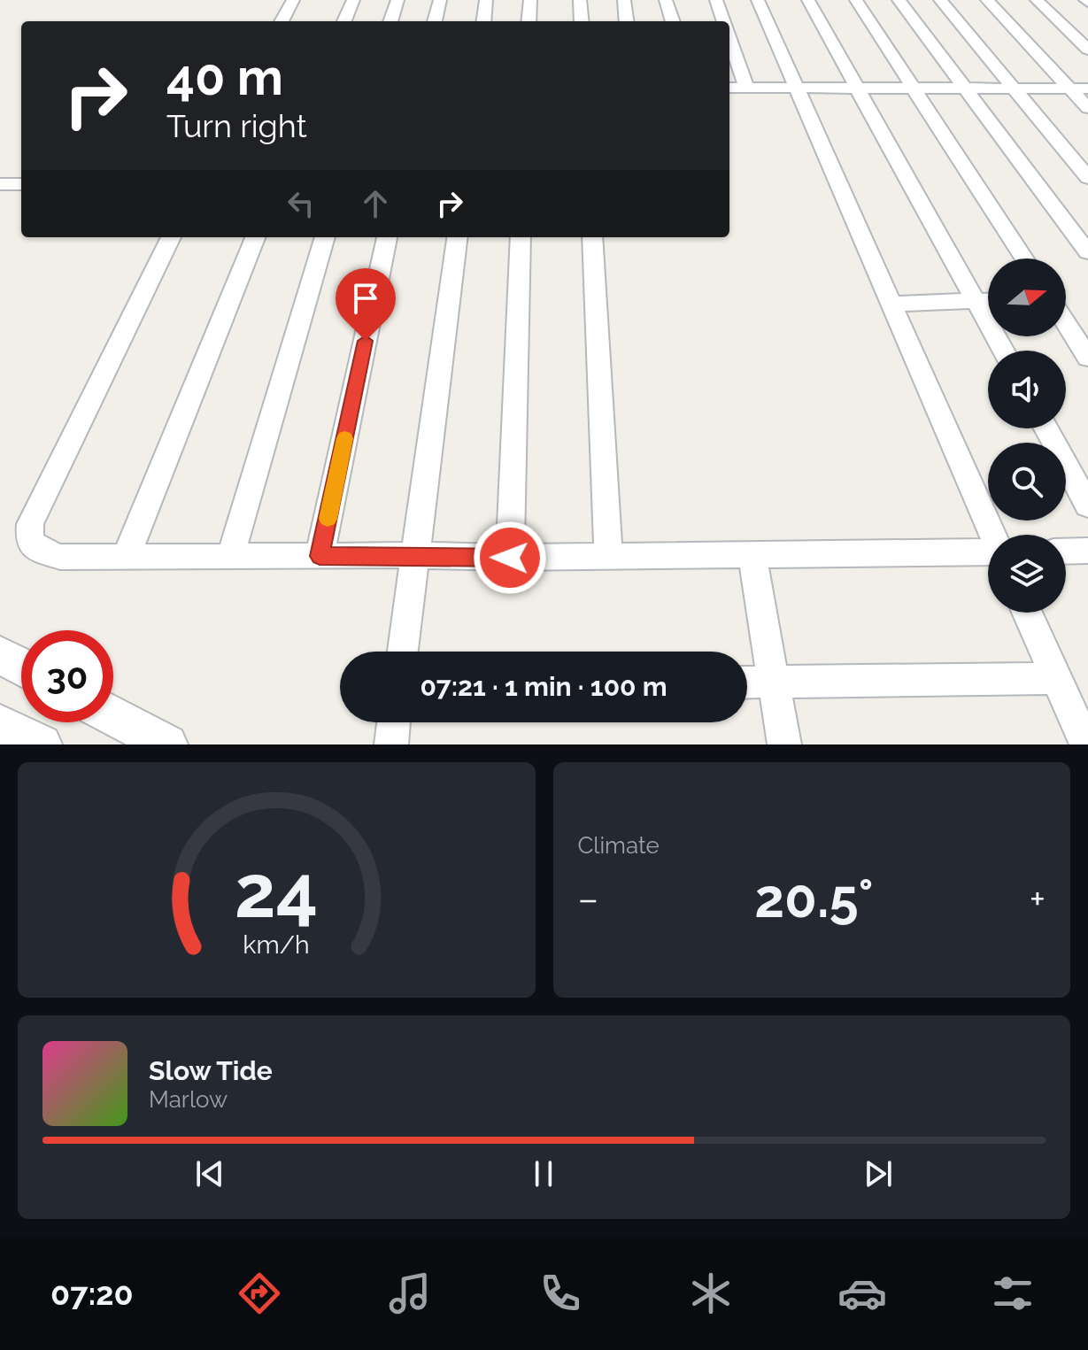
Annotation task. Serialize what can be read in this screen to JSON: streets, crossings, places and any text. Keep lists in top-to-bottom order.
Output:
{
  "north": "right",
  "page": {
    "turn": ["40 m", "Turn right"],
    "limit": "30",
    "trip": "07:21 · 1 min · 100 m",
    "tile": "Climate",
    "heat": ["−", "20.5°", "+"],
    "song": ["Slow Tide", "Marlow"],
    "tabs": "07:20",
    "gauge": ["24", "km/h"]
  }
}
